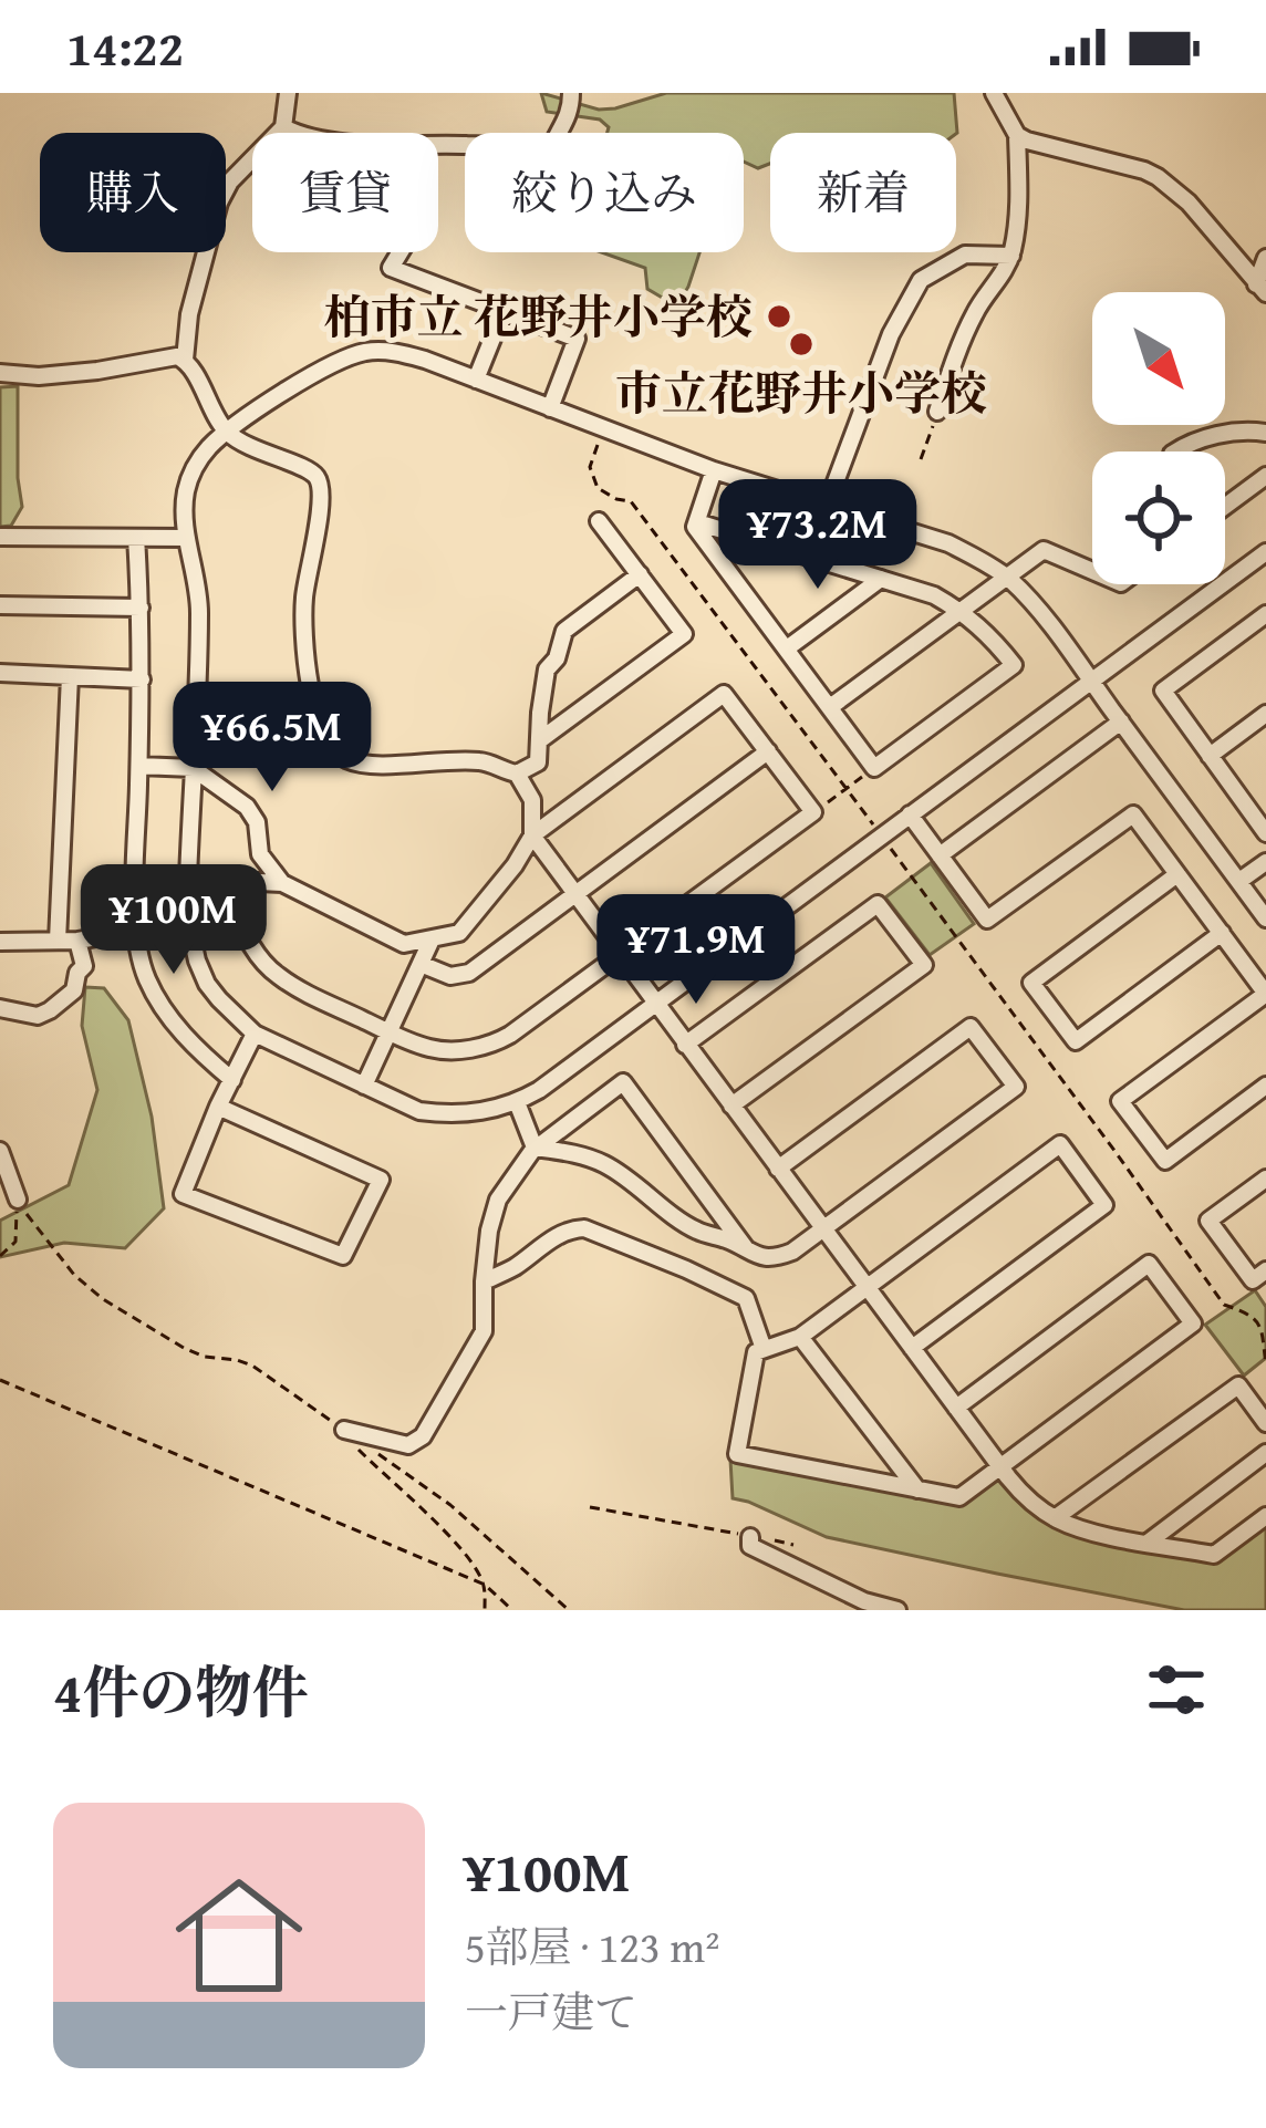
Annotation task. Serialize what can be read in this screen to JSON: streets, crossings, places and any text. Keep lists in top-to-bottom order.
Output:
{
  "places": ["柏市立 花野井小学校", "市立花野井小学校"],
  "north": "bottom right",
  "page": {
    "status": "14:22",
    "chip": [
      "購入",
      "賃貸",
      "絞り込み",
      "新着"
    ],
    "price": [
      "¥73.2M",
      "¥66.5M",
      "¥100M",
      "¥71.9M"
    ],
    "heading": "4件の物件",
    "list": [
      {
        "name": "¥100M",
        "note": "5部屋 · 123 m² · 一戸建て"
      }
    ]
  }
}
